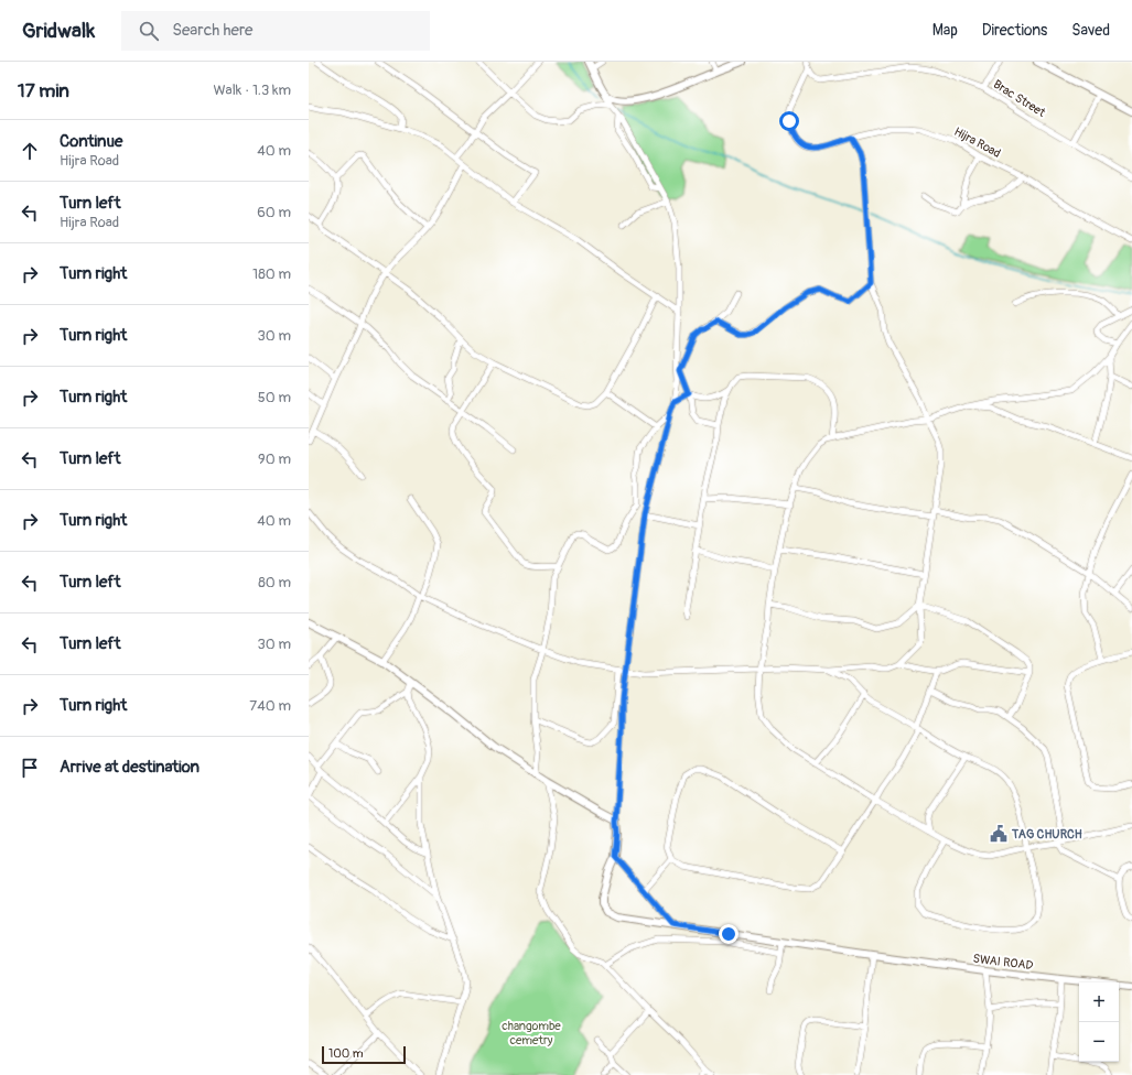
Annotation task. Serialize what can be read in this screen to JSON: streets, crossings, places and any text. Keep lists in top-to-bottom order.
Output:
{
  "streets": {
    "street": ["Brac Street", "Hijra Road", "SWAI ROAD"]
  },
  "crossings": [
    ["Brac Street", "Hijra Road"]
  ],
  "parks": ["changombe cemetry"],
  "places": {
    "public building": ["TAG CHURCH"]
  },
  "scale_bar": "100 m",
  "page": {
    "header": "Gridwalk",
    "search": "Search here",
    "nav": ["Map", "Directions", "Saved"],
    "heading": ["17 min", "Walk · 1.3 km"],
    "list": [
      ["Continue", "Hijra Road", "40 m"],
      ["Turn left", "Hijra Road", "60 m"],
      ["Turn right", "180 m"],
      ["Turn right", "30 m"],
      ["Turn right", "50 m"],
      ["Turn left", "90 m"],
      ["Turn right", "40 m"],
      ["Turn left", "80 m"],
      ["Turn left", "30 m"],
      ["Turn right", "740 m"],
      "Arrive at destination"
    ],
    "map_buttons": ["+", "−"],
    "scale": "100 m"
  }
}
